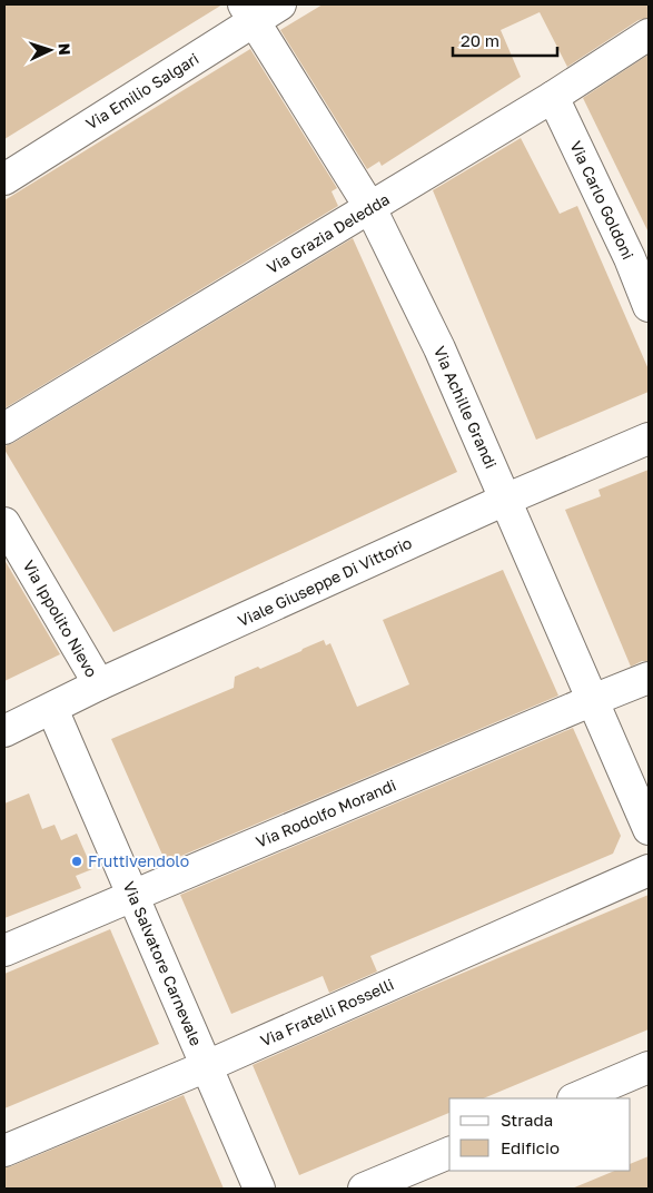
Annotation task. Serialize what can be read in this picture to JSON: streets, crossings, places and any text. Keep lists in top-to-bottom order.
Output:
{
  "streets": {
    "street": [
      "Via Emilio Salgari",
      "Via Carlo Goldoni",
      "Via Grazia Deledda",
      "Via Achille Grandi",
      "Viale Giuseppe Di Vittorio",
      "Via Ippolito Nievo",
      "Via Rodolfo Morandi",
      "Via Salvatore Carnevale",
      "Via Fratelli Rosselli"
    ]
  },
  "crossings": [
    ["Via Emilio Salgari", "Via Achille Grandi"],
    ["Via Carlo Goldoni", "Via Grazia Deledda"],
    ["Via Grazia Deledda", "Via Achille Grandi"],
    ["Via Achille Grandi", "Viale Giuseppe Di Vittorio"],
    ["Via Achille Grandi", "Via Rodolfo Morandi"],
    ["Viale Giuseppe Di Vittorio", "Via Ippolito Nievo"],
    ["Viale Giuseppe Di Vittorio", "Via Salvatore Carnevale"],
    ["Via Rodolfo Morandi", "Via Salvatore Carnevale"],
    ["Via Salvatore Carnevale", "Via Fratelli Rosselli"]
  ],
  "places": ["Fruttivendolo"],
  "legend": ["Strada", "Edificio"],
  "scale_bar": "20 m",
  "north": "right"
}
